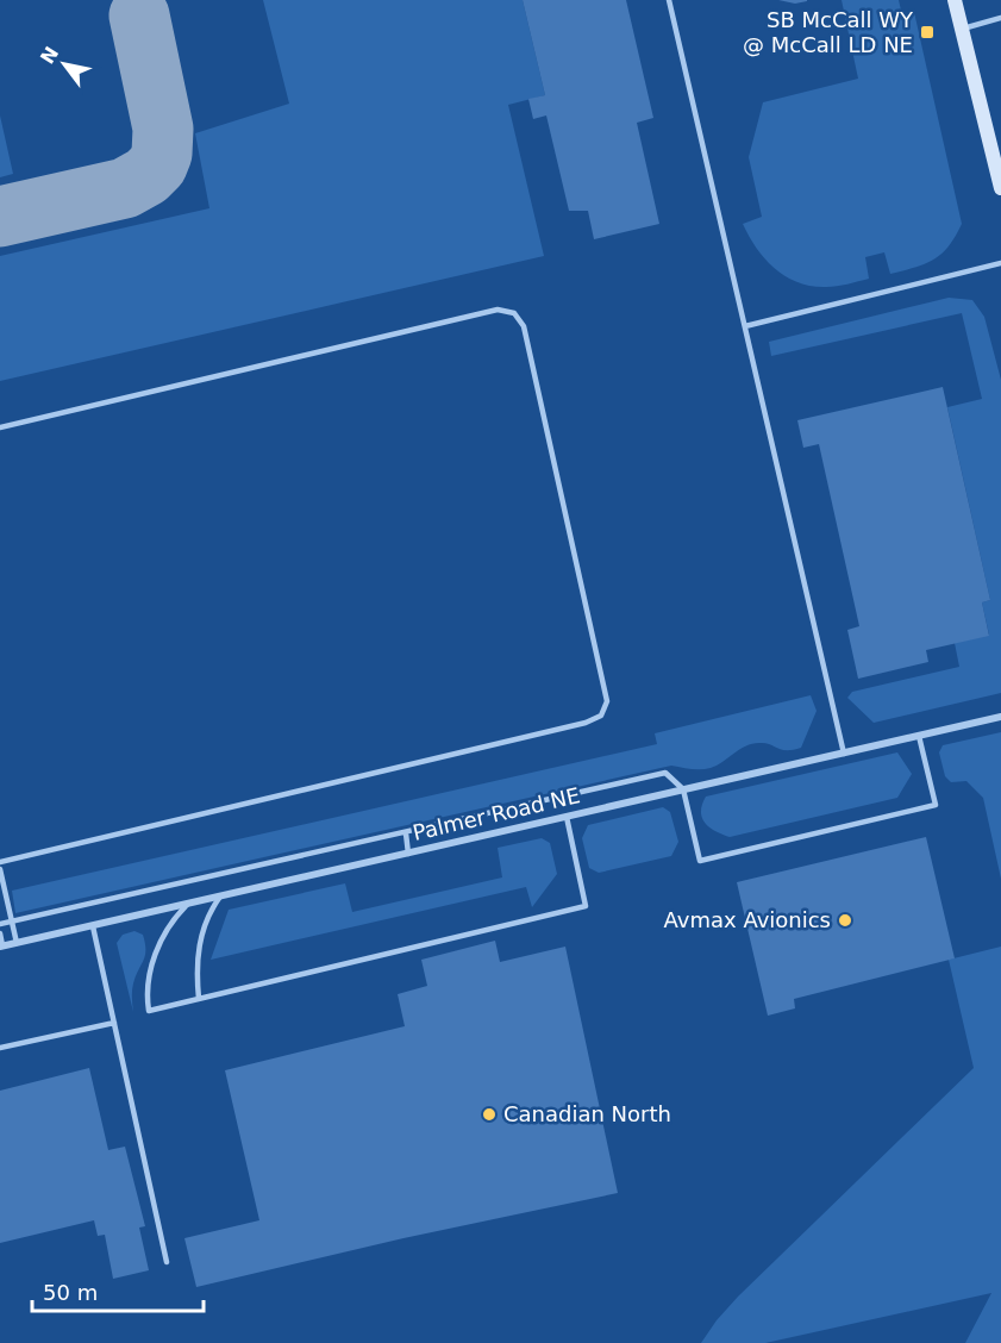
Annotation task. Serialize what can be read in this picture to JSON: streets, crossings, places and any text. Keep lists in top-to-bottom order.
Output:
{
  "streets": {
    "street": ["Palmer Road NE"]
  },
  "places": {
    "transit": ["SB McCall WY @ McCall LD NE"],
    "other": ["Avmax Avionics", "Canadian North"]
  },
  "scale_bar": "50 m",
  "north": "top left"
}
